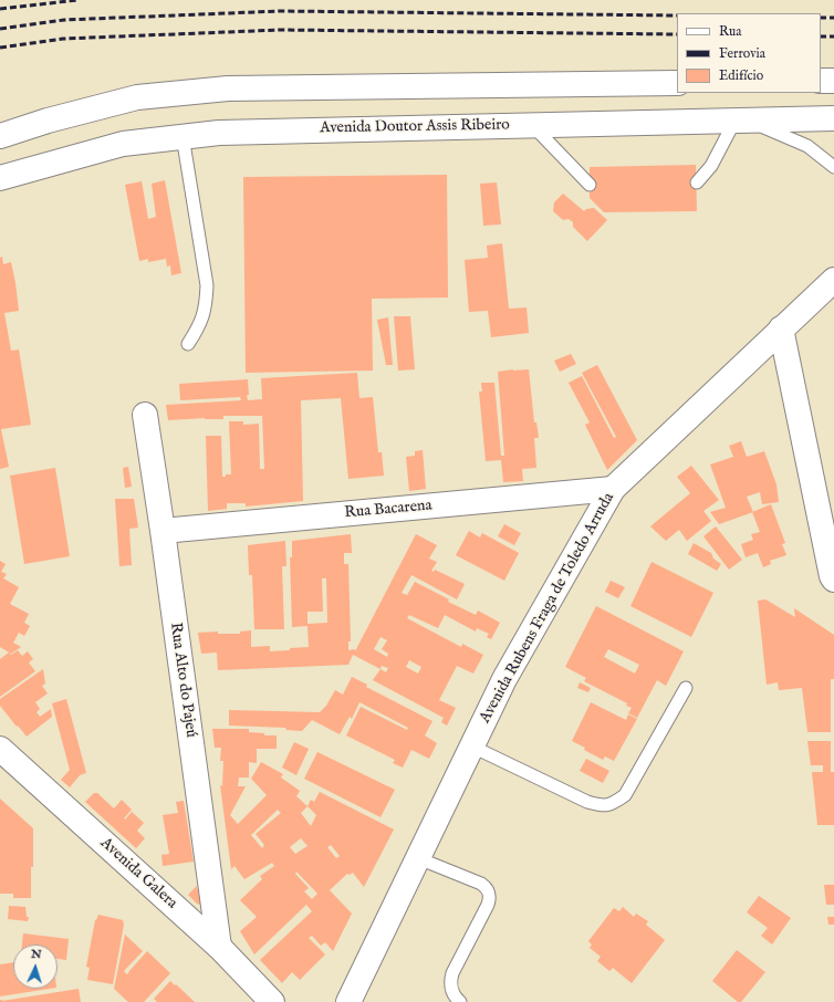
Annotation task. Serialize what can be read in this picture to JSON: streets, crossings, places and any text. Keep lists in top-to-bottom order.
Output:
{
  "streets": {
    "street": [
      "Avenida Doutor Assis Ribeiro",
      "Rua Bacarena",
      "Avenida Rubens Fraga de Toledo Arruda",
      "Rua Alto do Pajeú",
      "Avenida Galera"
    ]
  },
  "crossings": [
    ["Rua Bacarena", "Avenida Rubens Fraga de Toledo Arruda"],
    ["Rua Bacarena", "Rua Alto do Pajeú"],
    ["Rua Alto do Pajeú", "Avenida Galera"]
  ],
  "legend": ["Rua", "Ferrovia", "Edifício"],
  "north": "top"
}
